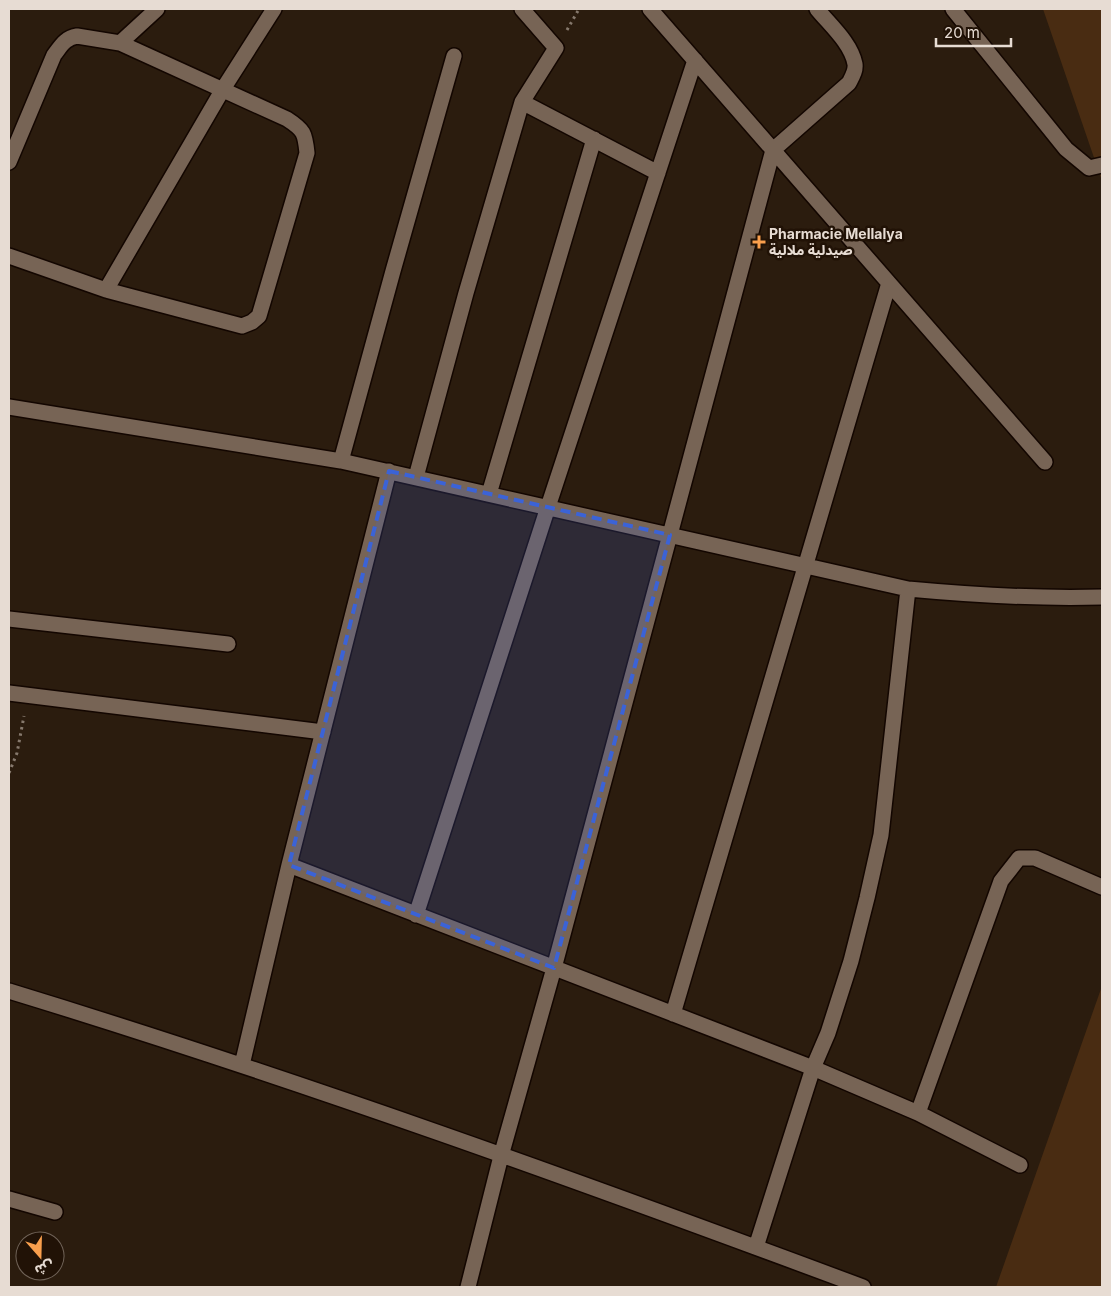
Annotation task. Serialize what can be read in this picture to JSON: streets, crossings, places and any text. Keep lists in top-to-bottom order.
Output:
{
  "places": {
    "health": ["Pharmacie Mellalya صيدلية ملالية"]
  },
  "scale_bar": "20 m",
  "north": "bottom"
}
